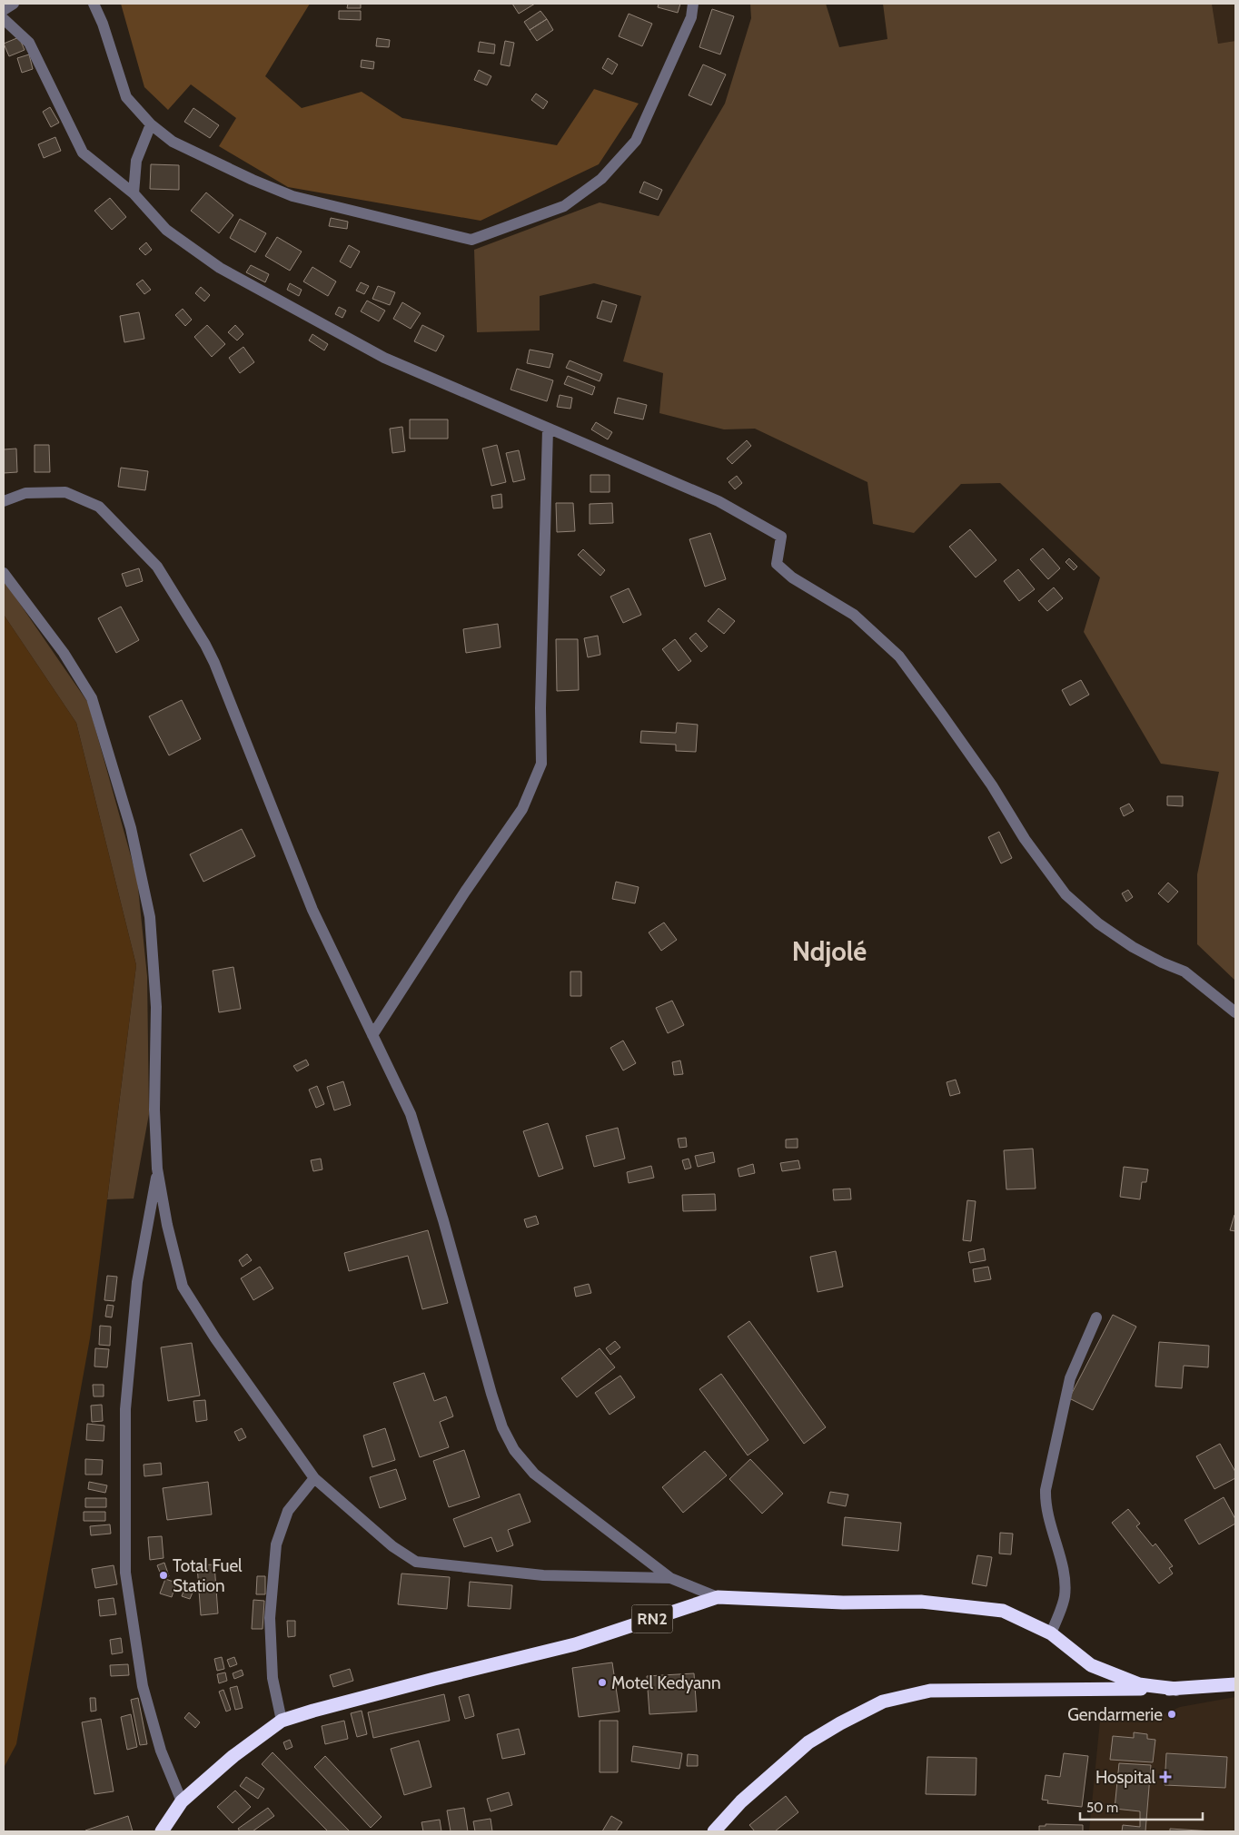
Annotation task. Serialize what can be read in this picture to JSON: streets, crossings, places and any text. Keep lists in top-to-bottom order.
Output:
{
  "streets": {
    "highway": ["RN2"]
  },
  "districts": ["Ndjolé"],
  "places": {
    "other": ["Total Fuel Station", "Motel Kedyann", "Gendarmerie"],
    "health": ["Hospital"]
  },
  "scale_bar": "50 m"
}
